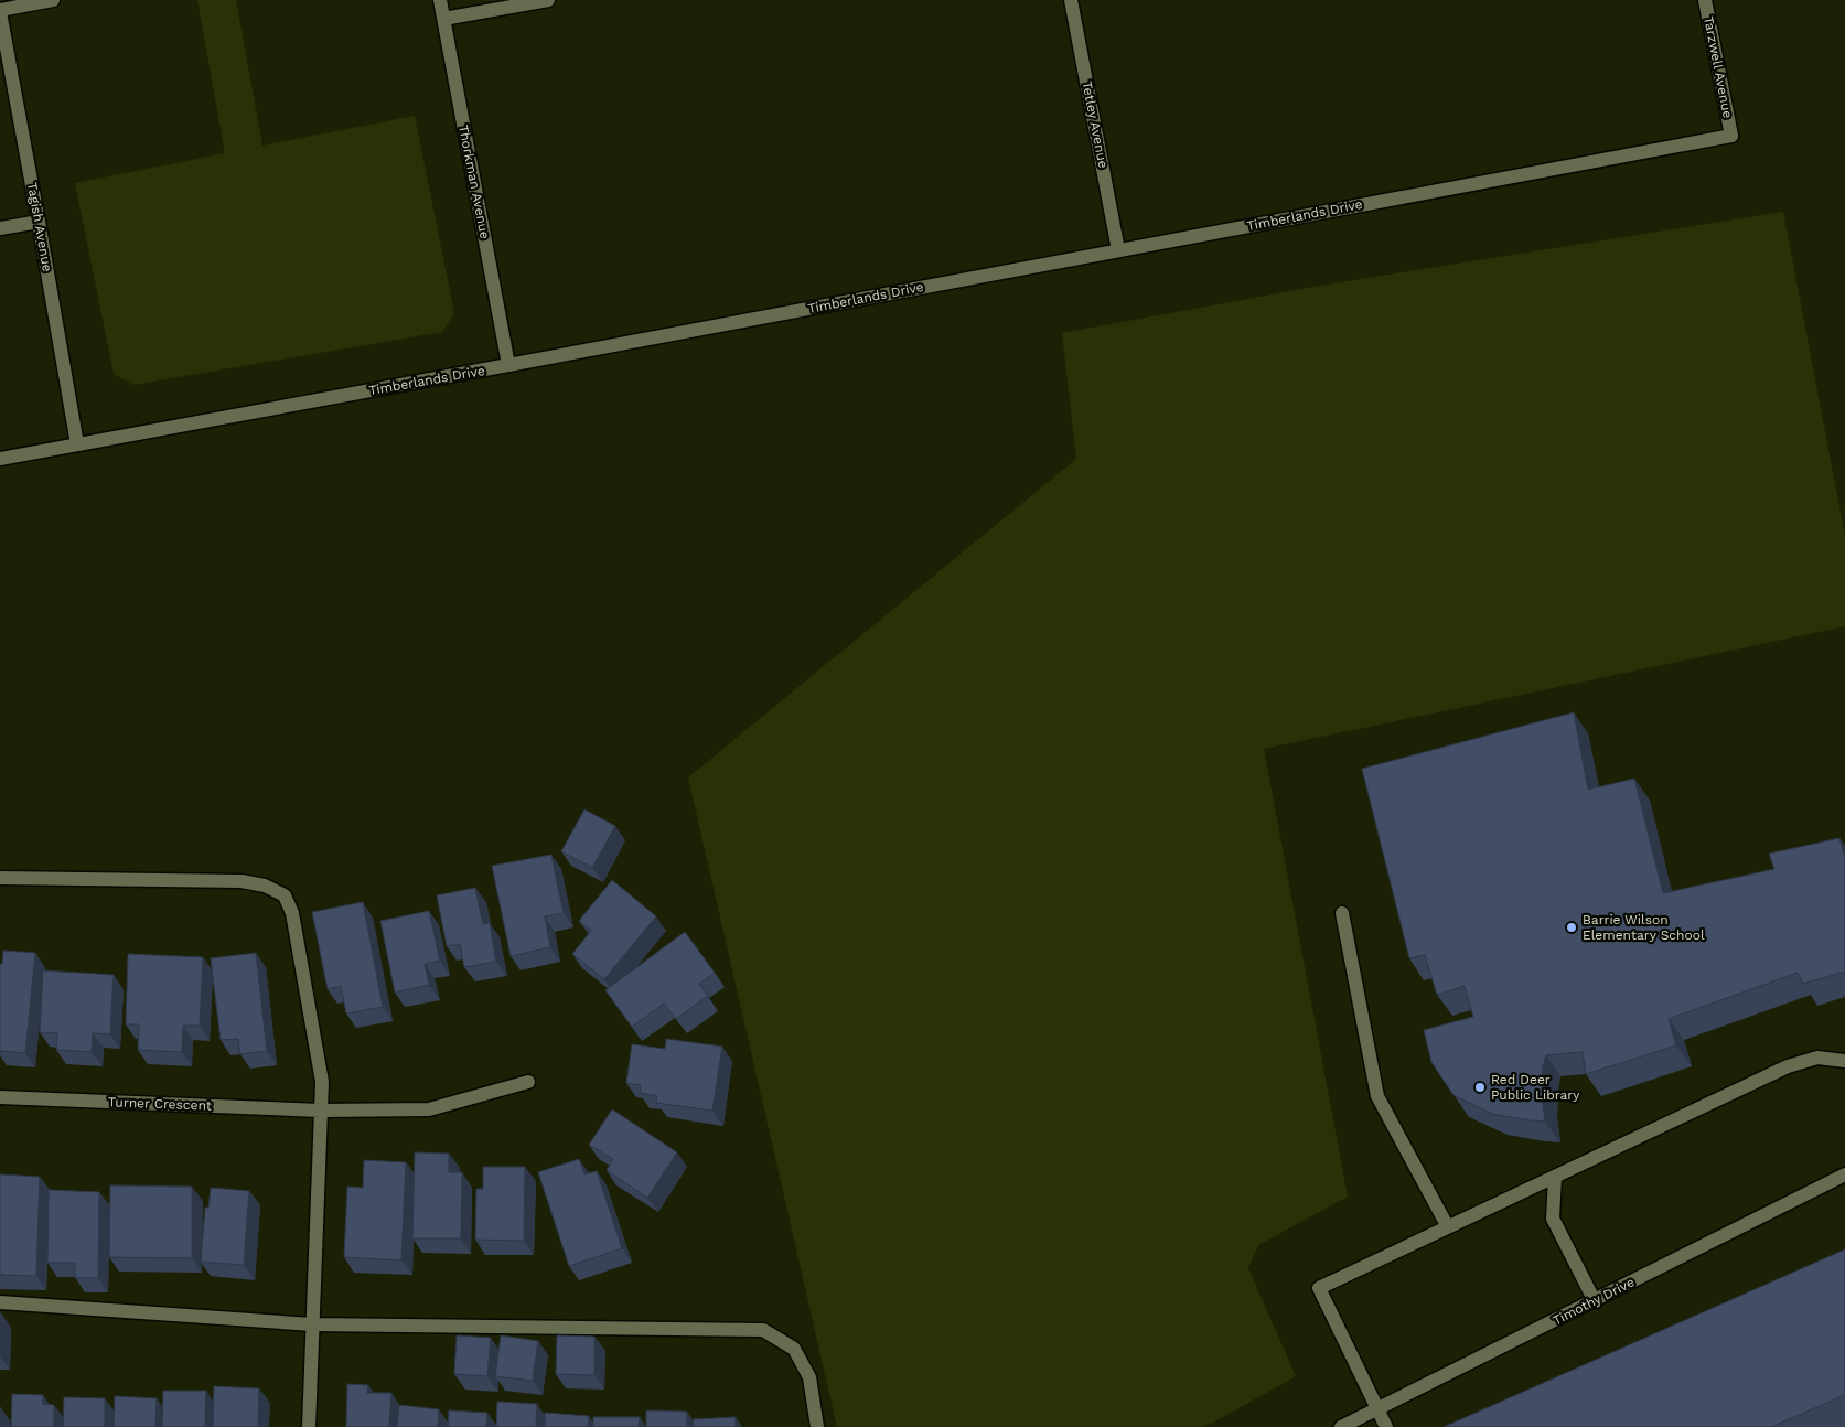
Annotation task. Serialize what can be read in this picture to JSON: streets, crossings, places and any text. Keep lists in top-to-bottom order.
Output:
{
  "streets": {
    "street": [
      "Tarzwell Avenue",
      "Tetley Avenue",
      "Thorkman Avenue",
      "Timberlands Drive",
      "Tagish Avenue",
      "Turner Crescent",
      "Timothy Drive"
    ]
  },
  "crossings": [
    ["Tarzwell Avenue", "Timberlands Drive"],
    ["Tetley Avenue", "Timberlands Drive"],
    ["Thorkman Avenue", "Timberlands Drive"],
    ["Timberlands Drive", "Tagish Avenue"]
  ],
  "places": ["Barrie Wilson Elementary School", "Red Deer Public Library"]
}
